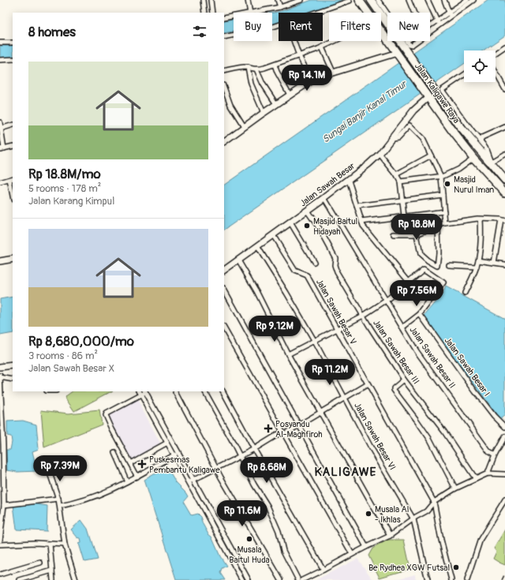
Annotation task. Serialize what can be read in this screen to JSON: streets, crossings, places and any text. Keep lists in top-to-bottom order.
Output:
{
  "streets": {
    "highway": ["Jalan Kaligawe Raya"],
    "street": [
      "Jalan Sawah Besar",
      "Jalan Sawah Besar V",
      "Jalan Sawah Besar III",
      "Jalan Sawah Besar II",
      "Jalan Sawah Besar I",
      "Jalan Sawah Besar VI"
    ]
  },
  "crossings": [
    ["Jalan Kaligawe Raya", "Jalan Sawah Besar"],
    ["Jalan Sawah Besar", "Jalan Sawah Besar V"],
    ["Jalan Sawah Besar", "Jalan Sawah Besar III"],
    ["Jalan Sawah Besar", "Jalan Sawah Besar II"],
    ["Jalan Sawah Besar", "Jalan Sawah Besar VI"]
  ],
  "districts": ["KALIGAWE"],
  "water": ["Sungai Banjir Kanal Timur"],
  "places": {
    "other": [
      "Masjid Nurul Iman",
      "Masjid Baitul Hidayah",
      "Musala Al - Ikhlas",
      "Musala Baitul Huda",
      "Be Rydhea XGW Futsal"
    ],
    "health": ["Posyandu Al-Maghfiroh", "Puskesmas Pembantu Kaligawe"]
  },
  "page": {
    "chip": [
      "Buy",
      "Rent",
      "Filters",
      "New"
    ],
    "heading": "8 homes",
    "list": [
      {
        "name": "Rp 18.8M/mo",
        "note": "5 rooms · 178 m² · Jalan Karang Kimpul"
      },
      {
        "name": "Rp 8,680,000/mo",
        "note": "3 rooms · 86 m² · Jalan Sawah Besar X"
      }
    ],
    "price": [
      "Rp 14.1M",
      "Rp 18.8M",
      "Rp 7.56M",
      "Rp 9.12M",
      "Rp 11.2M",
      "Rp 7.39M",
      "Rp 8.68M",
      "Rp 11.6M"
    ]
  }
}
